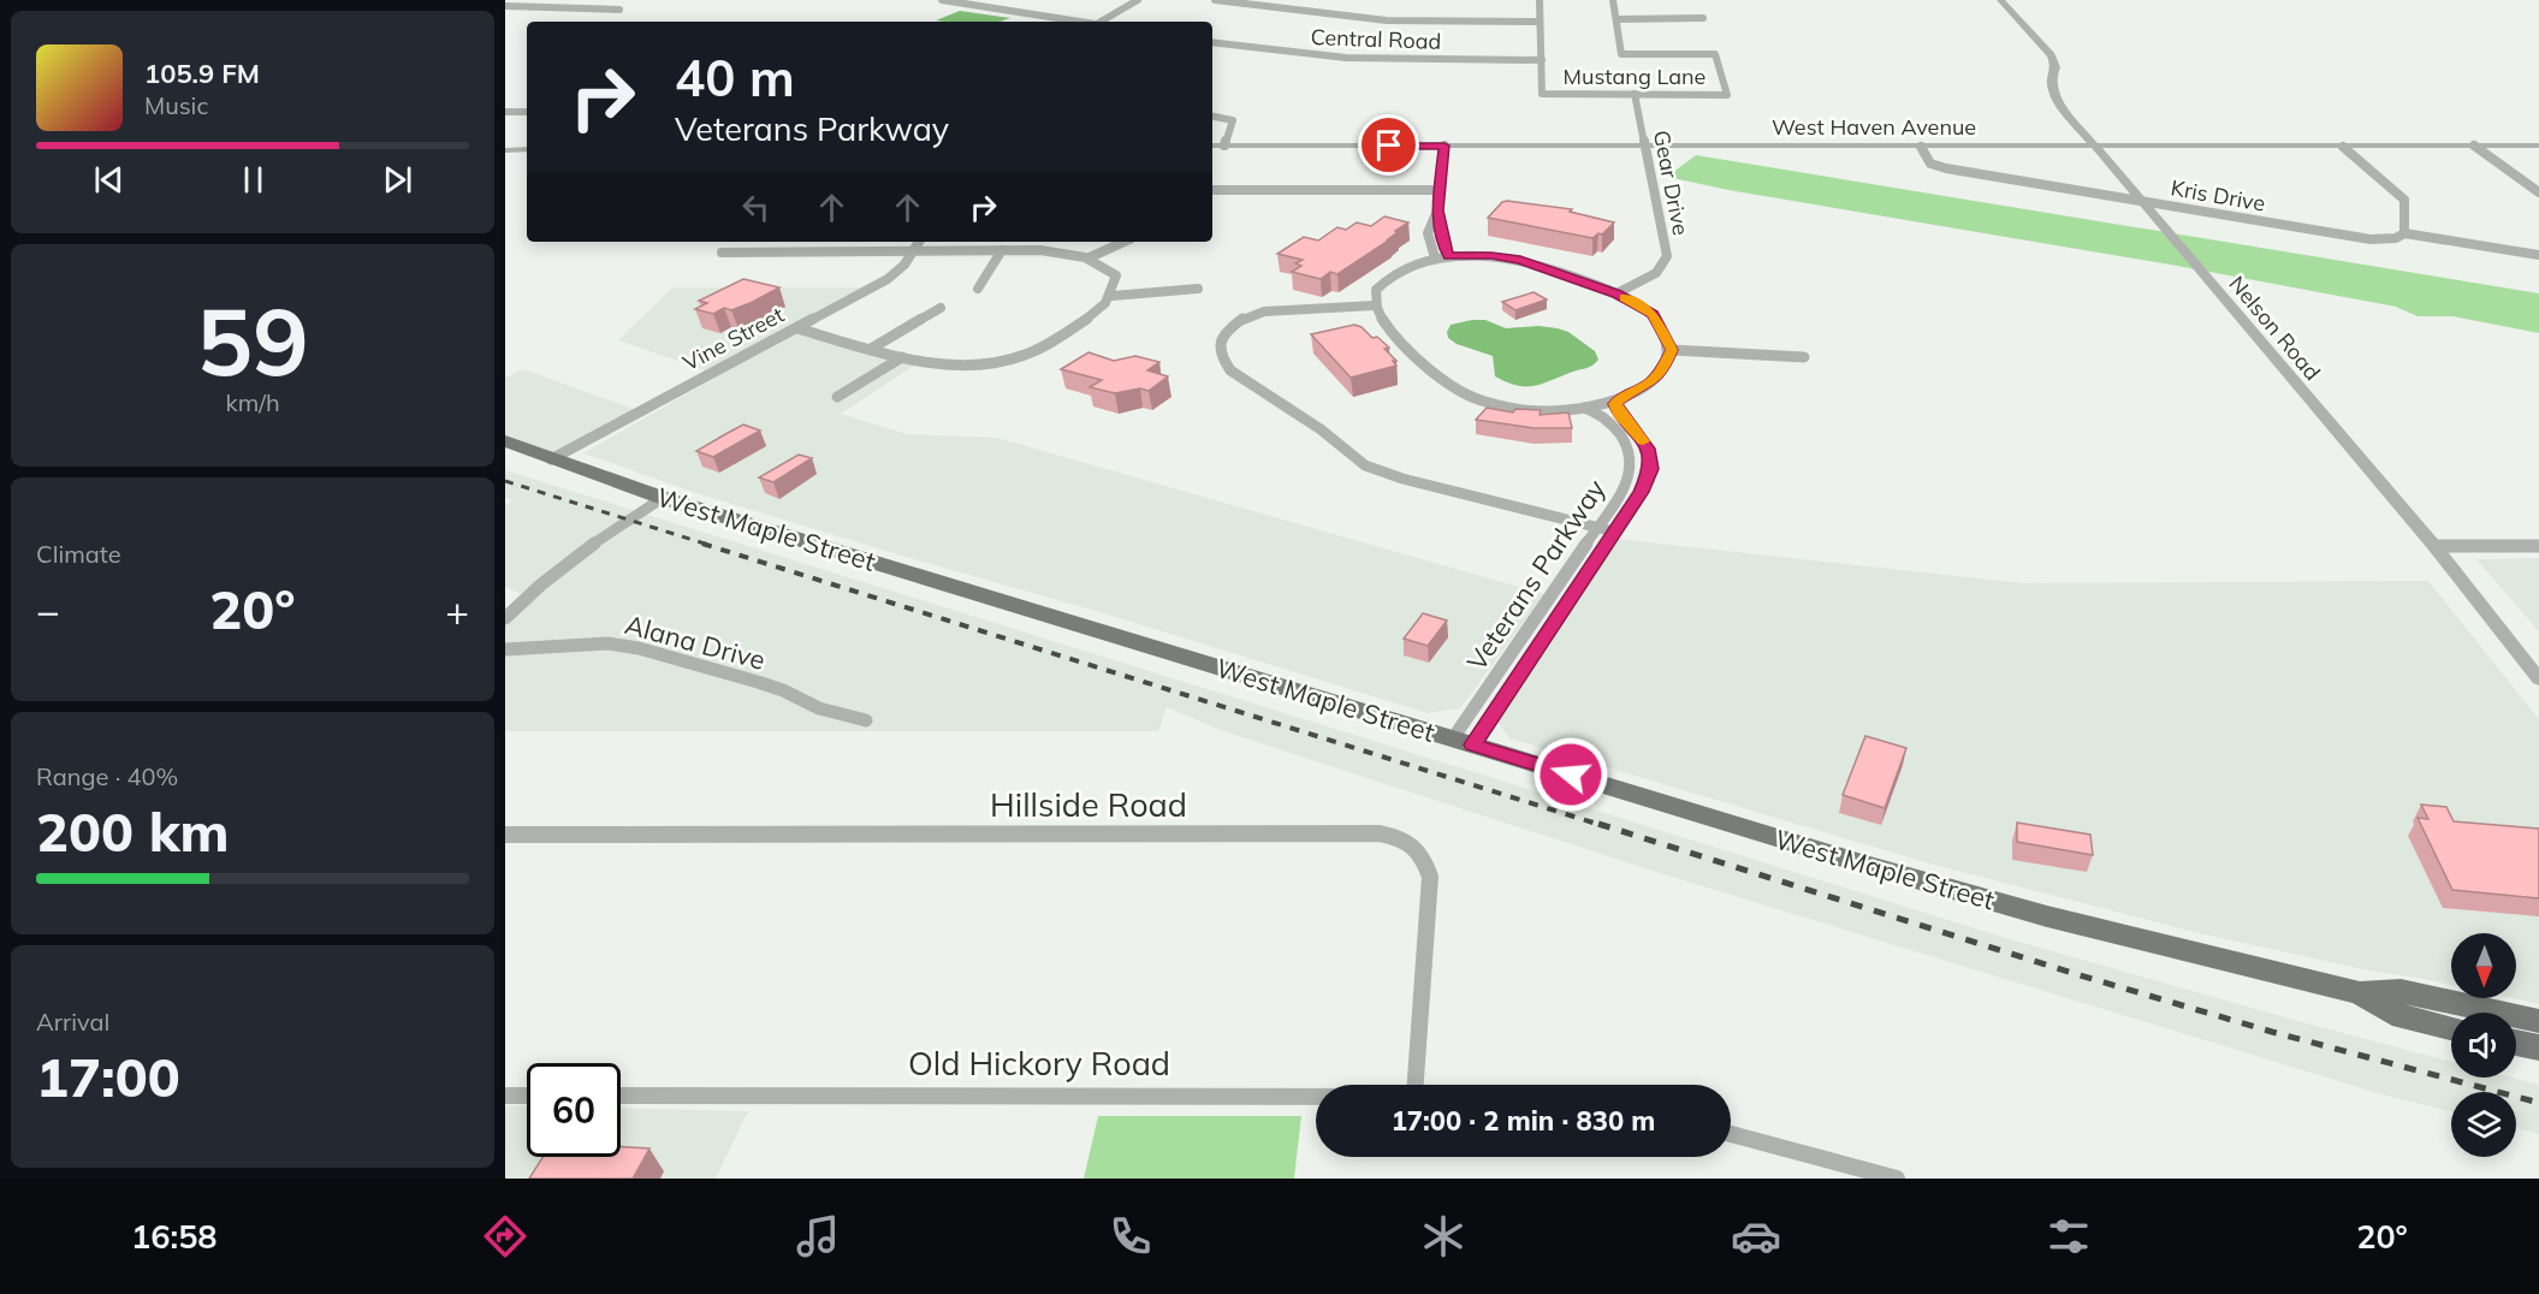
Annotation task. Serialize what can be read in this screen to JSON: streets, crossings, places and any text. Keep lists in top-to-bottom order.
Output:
{
  "streets": {
    "main road": ["West Maple Street"],
    "street": [
      "Central Road",
      "Mustang Lane",
      "West Haven Avenue",
      "Gear Drive",
      "Kris Drive",
      "Nelson Road",
      "Vine Street",
      "Veterans Parkway",
      "Alana Drive",
      "Hillside Road",
      "Old Hickory Road"
    ]
  },
  "crossings": [
    ["Central Road", "Mustang Lane"],
    ["Mustang Lane", "Gear Drive"],
    ["West Haven Avenue", "Gear Drive"],
    ["West Haven Avenue", "Kris Drive"],
    ["West Haven Avenue", "Nelson Road"],
    ["Kris Drive", "Nelson Road"],
    ["Vine Street", "West Maple Street"],
    ["West Maple Street", "Veterans Parkway"]
  ],
  "north": "bottom",
  "page": {
    "turn": ["40 m", "Veterans Parkway"],
    "song": ["105.9 FM", "Music"],
    "tile": [
      ["59", "km/h"],
      "Climate",
      ["Range · 40%", "200 km"],
      ["Arrival", "17:00"]
    ],
    "heat": ["−", "20°", "+"],
    "limit": "60",
    "trip": "17:00 · 2 min · 830 m",
    "tabs": ["16:58", "20°"]
  }
}
